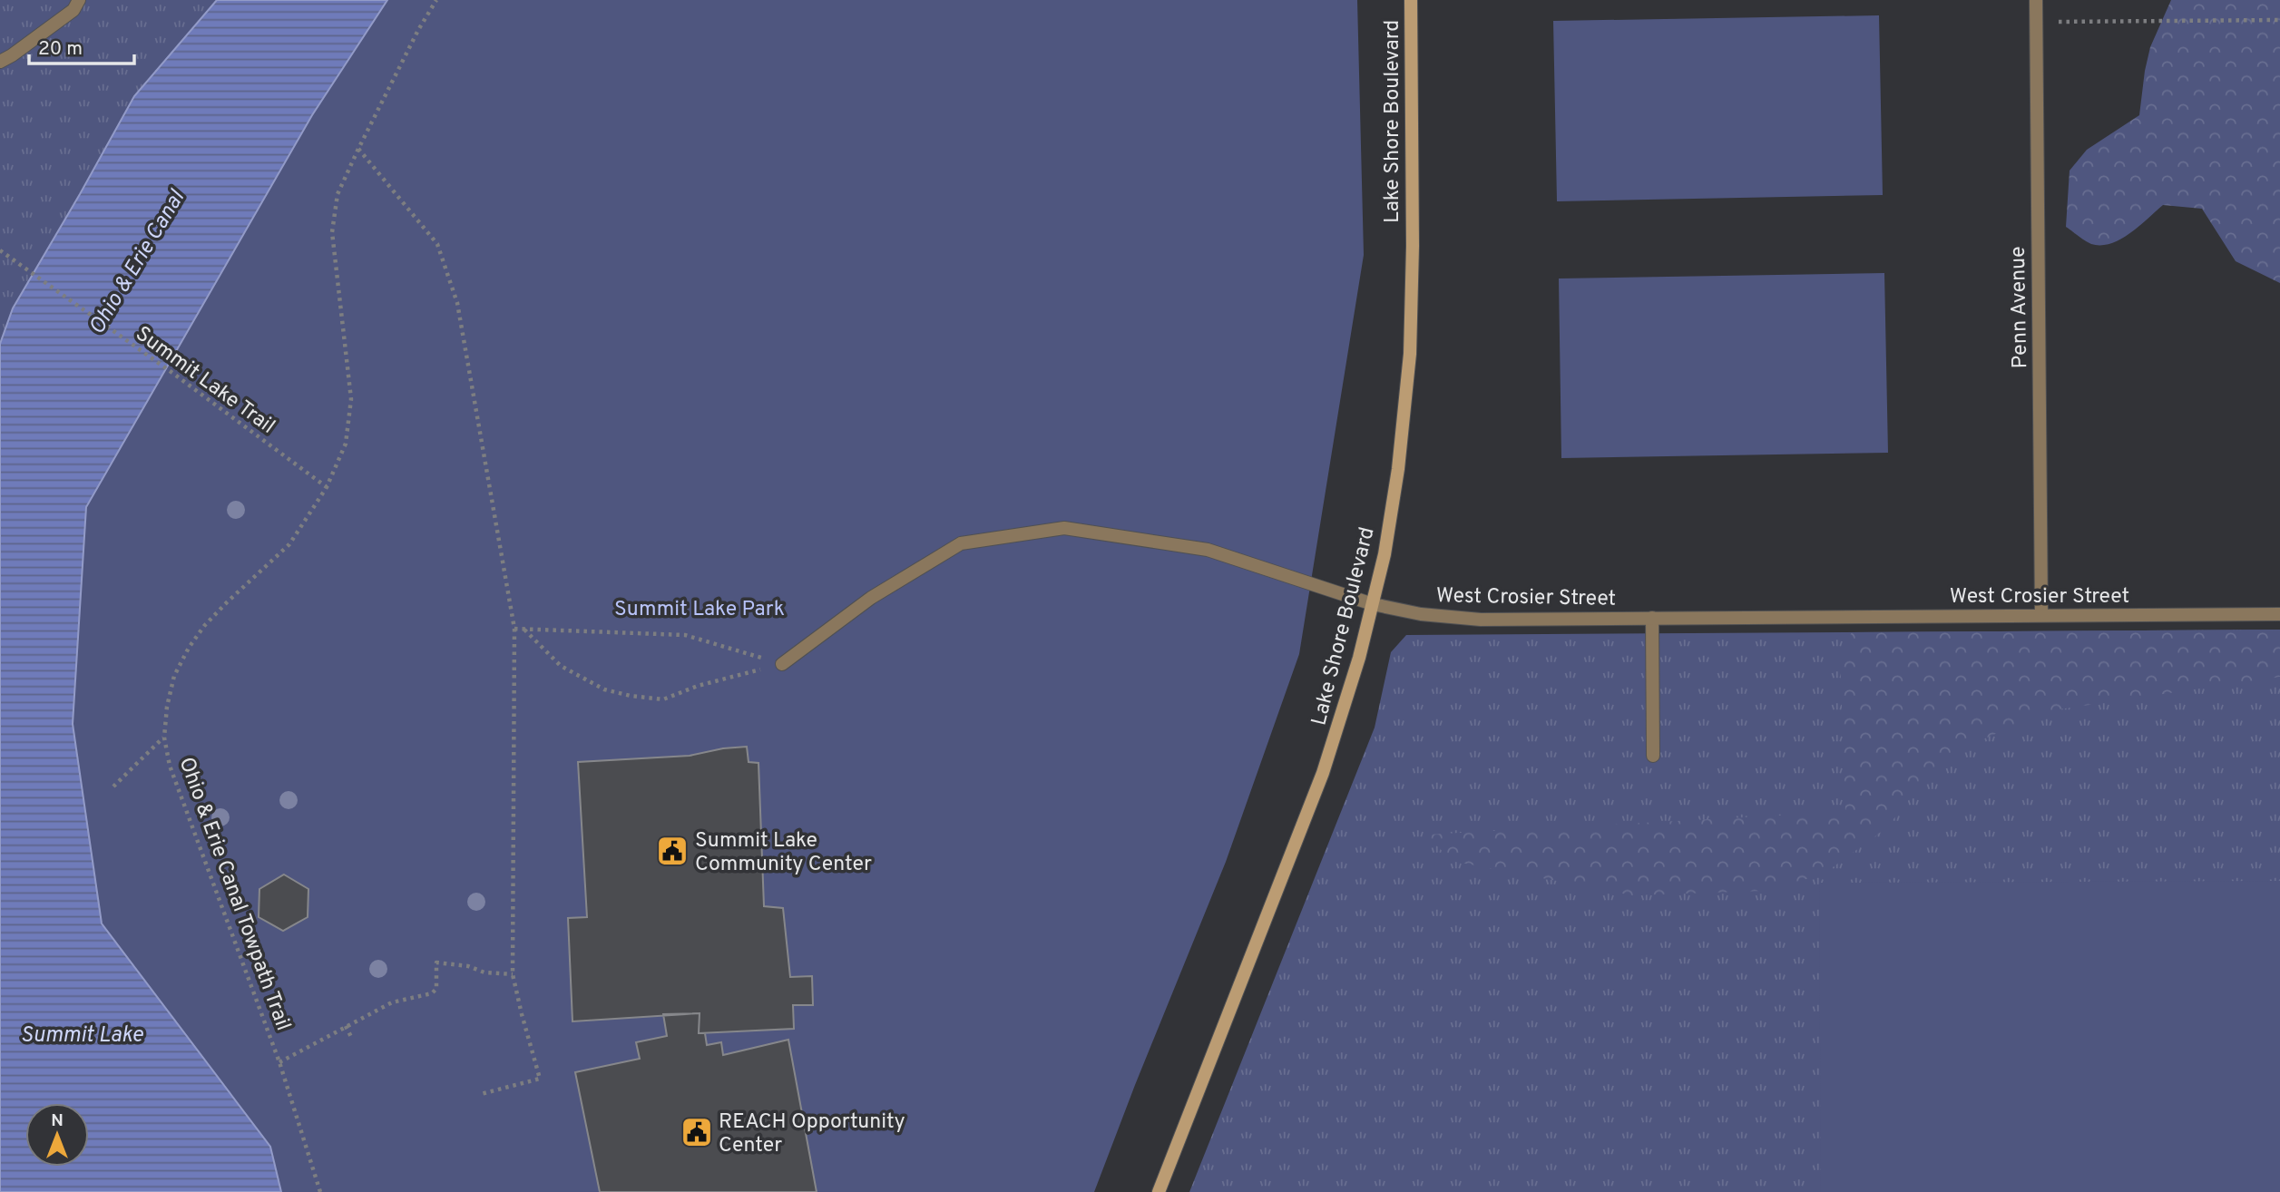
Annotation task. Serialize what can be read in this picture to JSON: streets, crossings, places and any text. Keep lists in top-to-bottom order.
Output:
{
  "streets": {
    "main road": ["Lake Shore Boulevard"],
    "street": ["Penn Avenue", "West Crosier Street"],
    "path": ["Summit Lake Trail", "Ohio & Erie Canal Towpath Trail"]
  },
  "crossings": [
    ["Lake Shore Boulevard", "West Crosier Street"],
    ["Penn Avenue", "West Crosier Street"],
    ["Summit Lake Trail", "Ohio & Erie Canal Towpath Trail"]
  ],
  "water": ["Ohio & Erie Canal", "Summit Lake"],
  "parks": ["Summit Lake Park"],
  "places": {
    "public building": ["Summit Lake Community Center", "REACH Opportunity Center"]
  },
  "scale_bar": "20 m",
  "north": "top"
}
